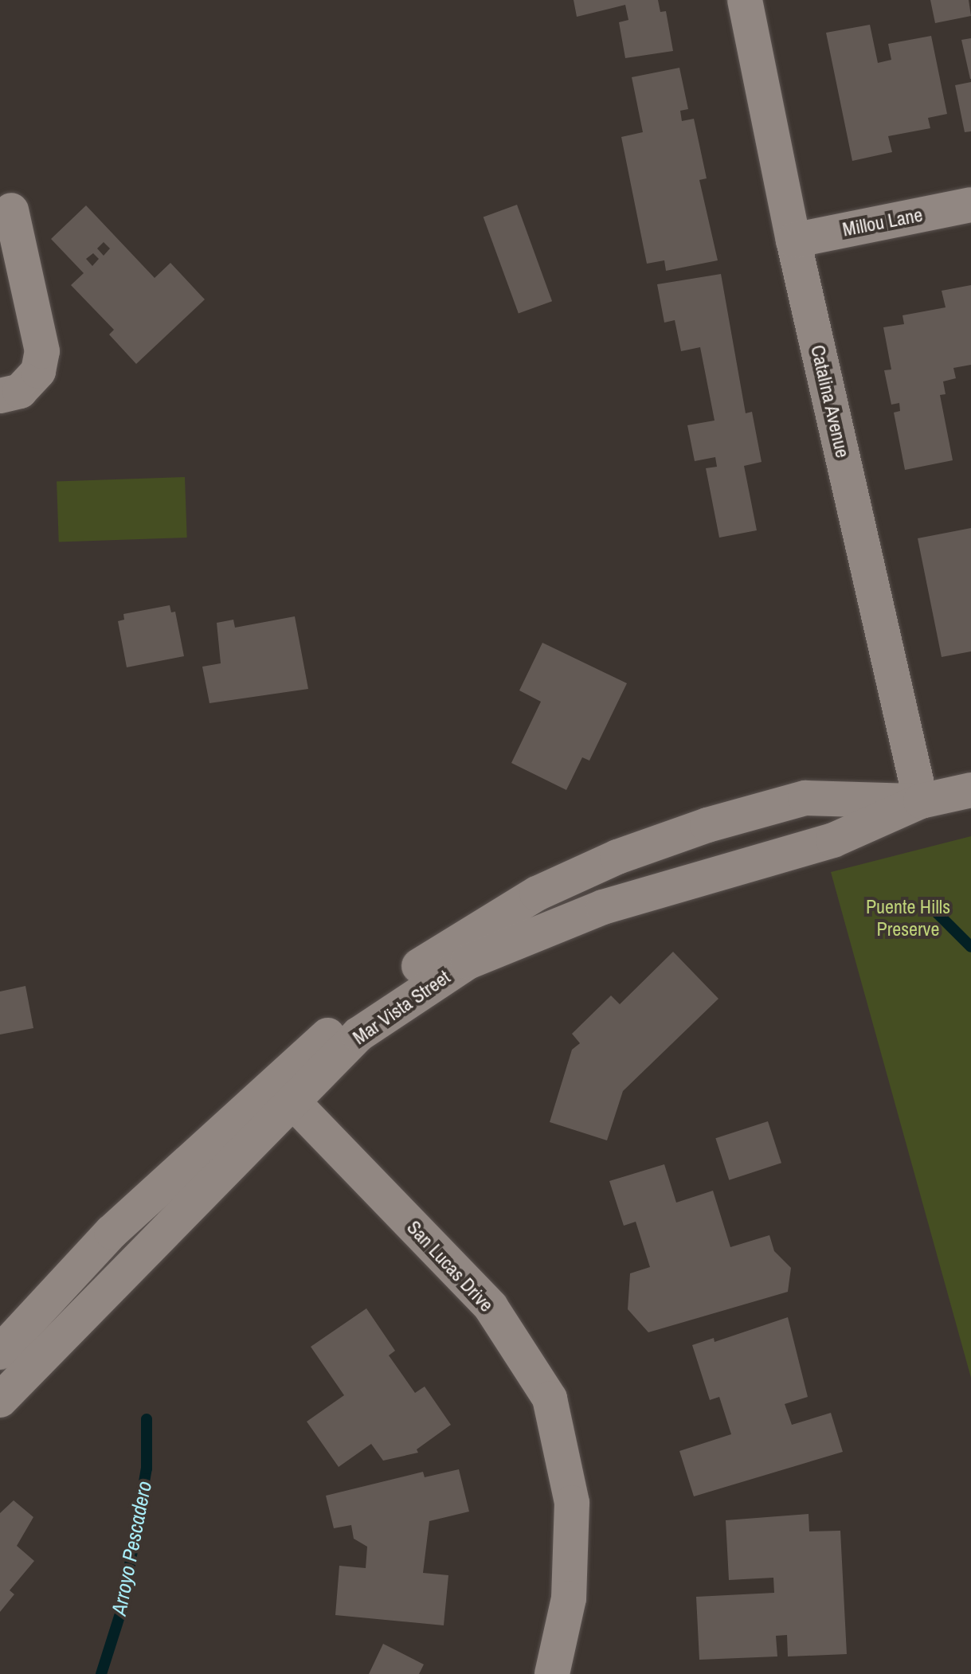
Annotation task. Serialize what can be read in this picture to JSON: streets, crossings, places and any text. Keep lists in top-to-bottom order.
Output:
{
  "streets": {
    "street": [
      "Millou Lane",
      "Catalina Avenue",
      "Mar Vista Street",
      "San Lucas Drive"
    ]
  },
  "crossings": [
    ["Millou Lane", "Catalina Avenue"],
    ["Catalina Avenue", "Mar Vista Street"],
    ["Mar Vista Street", "San Lucas Drive"]
  ],
  "water": ["Arroyo Pescadero"],
  "parks": ["Puente Hills Preserve"]
}
